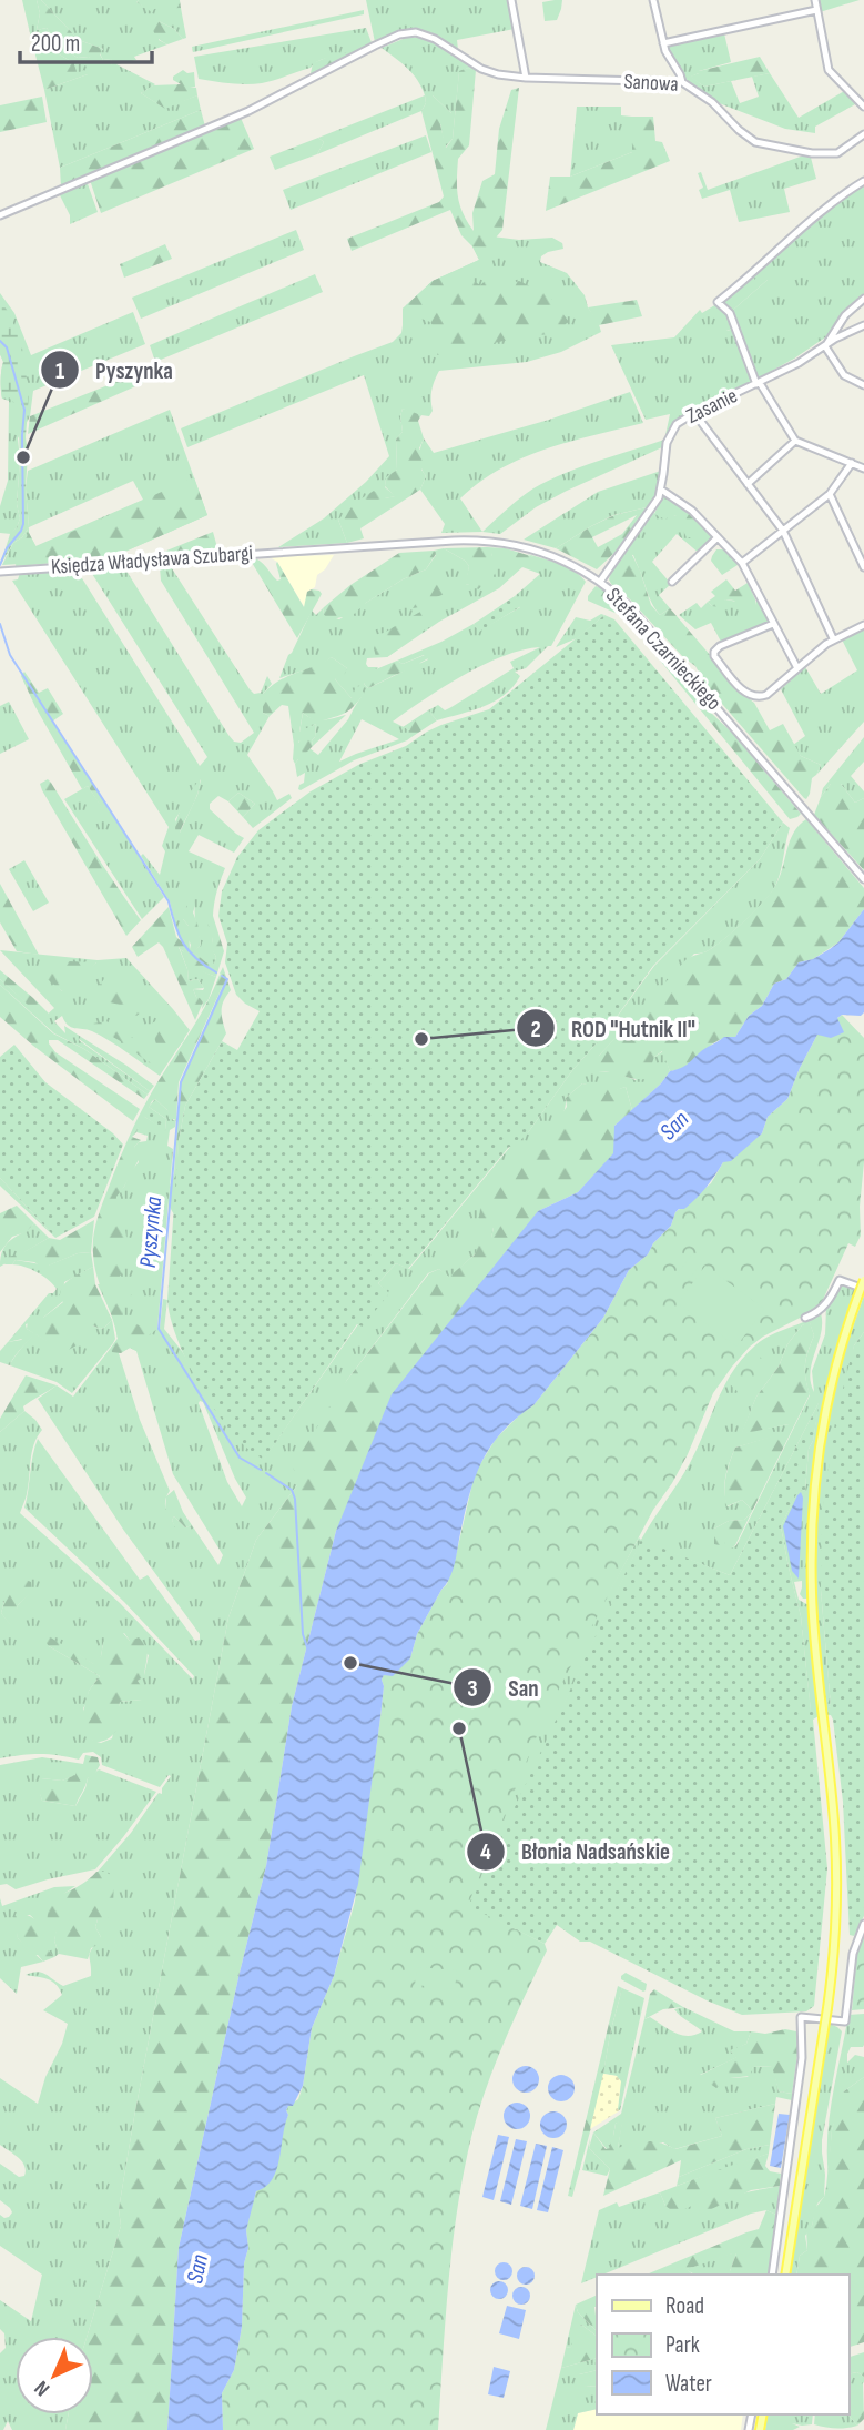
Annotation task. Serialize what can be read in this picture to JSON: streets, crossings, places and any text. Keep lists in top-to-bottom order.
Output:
{
  "streets": {
    "street": [
      "Sanowa",
      "Zasanie",
      "Księdza Władysława Szubargi",
      "Stefana Czarnieckiego"
    ]
  },
  "crossings": [
    ["Zasanie", "Stefana Czarnieckiego"],
    ["Księdza Władysława Szubargi", "Stefana Czarnieckiego"]
  ],
  "water": ["San", "Pyszynka"],
  "places": [
    "Pyszynka",
    "ROD \"Hutnik II\"",
    "San",
    "Błonia Nadsańskie"
  ],
  "legend": ["Road", "Park", "Water"],
  "scale_bar": "200 m",
  "north": "bottom left"
}
